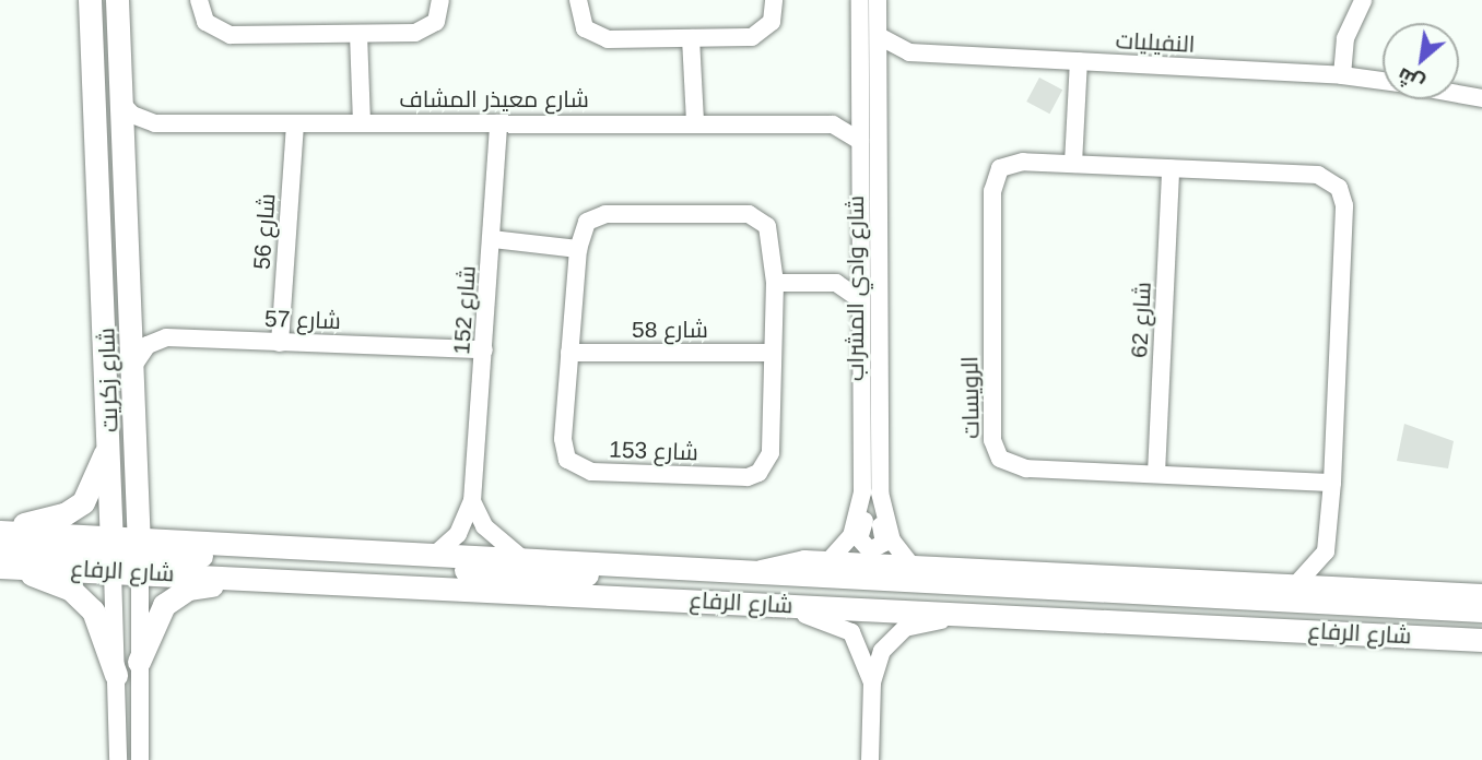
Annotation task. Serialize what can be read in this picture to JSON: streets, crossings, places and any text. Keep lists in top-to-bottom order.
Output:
{
  "streets": {
    "main road": ["شارع زكريت", "شارع الرفاع"],
    "street": [
      "النفيليات",
      "شارع معيذر المشاف",
      "شارع 56",
      "شارع وادي المشراب",
      "شارع 152",
      "شارع 57",
      "شارع 62",
      "شارع 58",
      "الرويسات",
      "شارع 153"
    ]
  },
  "crossings": [
    ["النفيليات", "شارع وادي المشراب"],
    ["شارع معيذر المشاف", "شارع 56"],
    ["شارع معيذر المشاف", "شارع 152"],
    ["شارع 56", "شارع 57"],
    ["شارع وادي المشراب", "شارع الرفاع"],
    ["شارع 152", "شارع 57"],
    ["شارع 152", "شارع الرفاع"],
    ["شارع 57", "شارع زكريت"],
    ["شارع 62", "الرويسات"],
    ["شارع 58", "شارع 153"],
    ["شارع زكريت", "شارع الرفاع"]
  ],
  "north": "bottom left"
}
